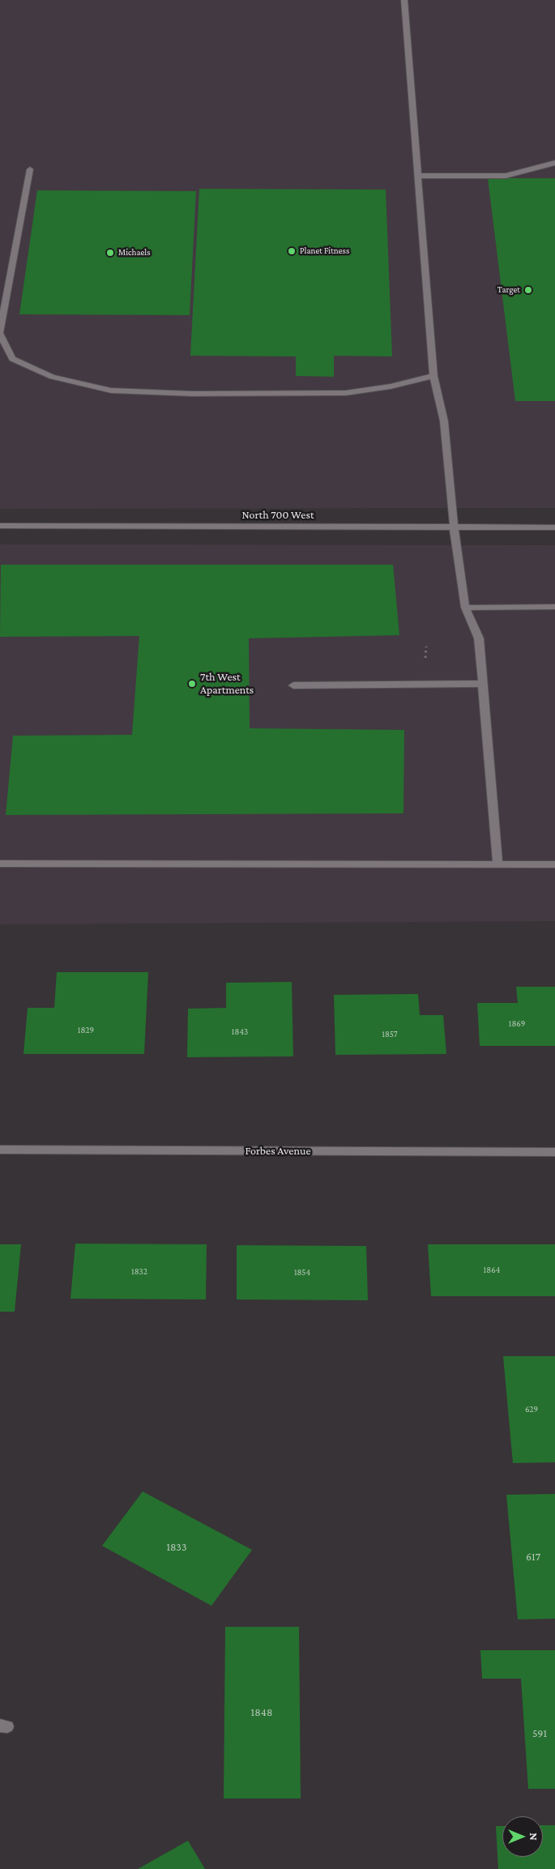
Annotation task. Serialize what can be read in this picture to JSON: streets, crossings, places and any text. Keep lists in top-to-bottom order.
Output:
{
  "streets": {
    "street": ["North 700 West", "Forbes Avenue"]
  },
  "places": [
    "Planet Fitness",
    "Michaels",
    "Target",
    "7th West Apartments"
  ],
  "house_numbers": [
    "1869",
    "1829",
    "1843",
    "1857",
    "1864",
    "1832",
    "1854",
    "629",
    "1833",
    "617",
    "1848",
    "591"
  ],
  "north": "right"
}
